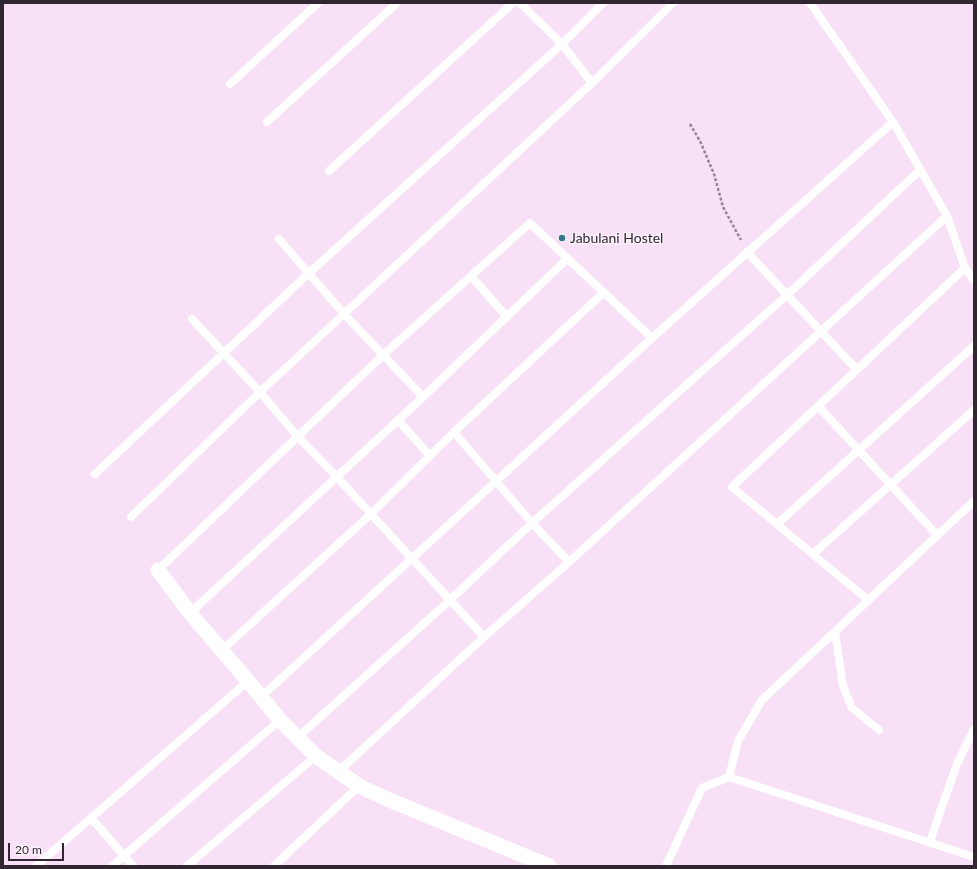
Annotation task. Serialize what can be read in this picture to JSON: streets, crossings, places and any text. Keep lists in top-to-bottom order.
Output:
{
  "places": ["Jabulani Hostel"],
  "scale_bar": "20 m"
}
